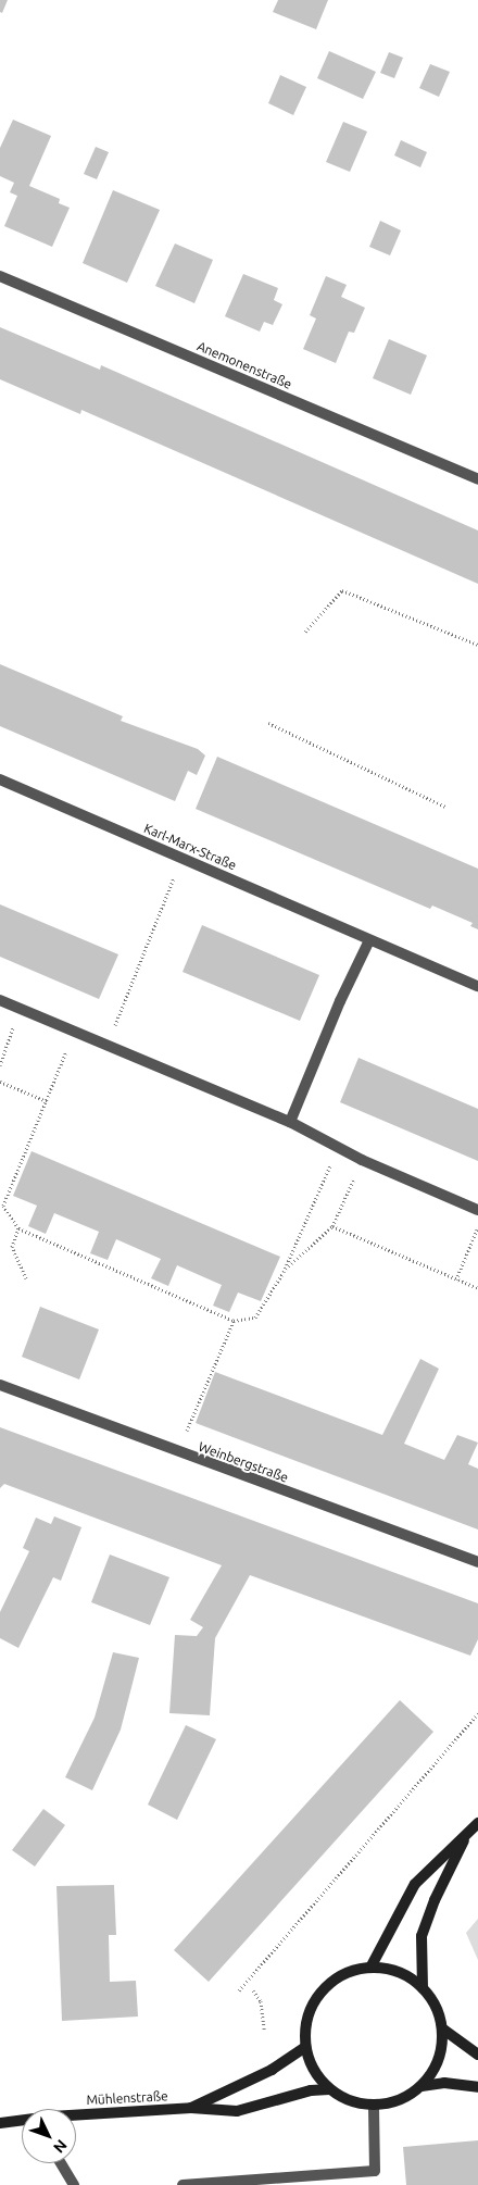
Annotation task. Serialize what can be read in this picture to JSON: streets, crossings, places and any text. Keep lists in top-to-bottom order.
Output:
{
  "streets": {
    "main road": ["Mühlenstraße"],
    "street": ["Anemonenstraße", "Karl-Marx-Straße", "Weinbergstraße"]
  },
  "north": "bottom right"
}
